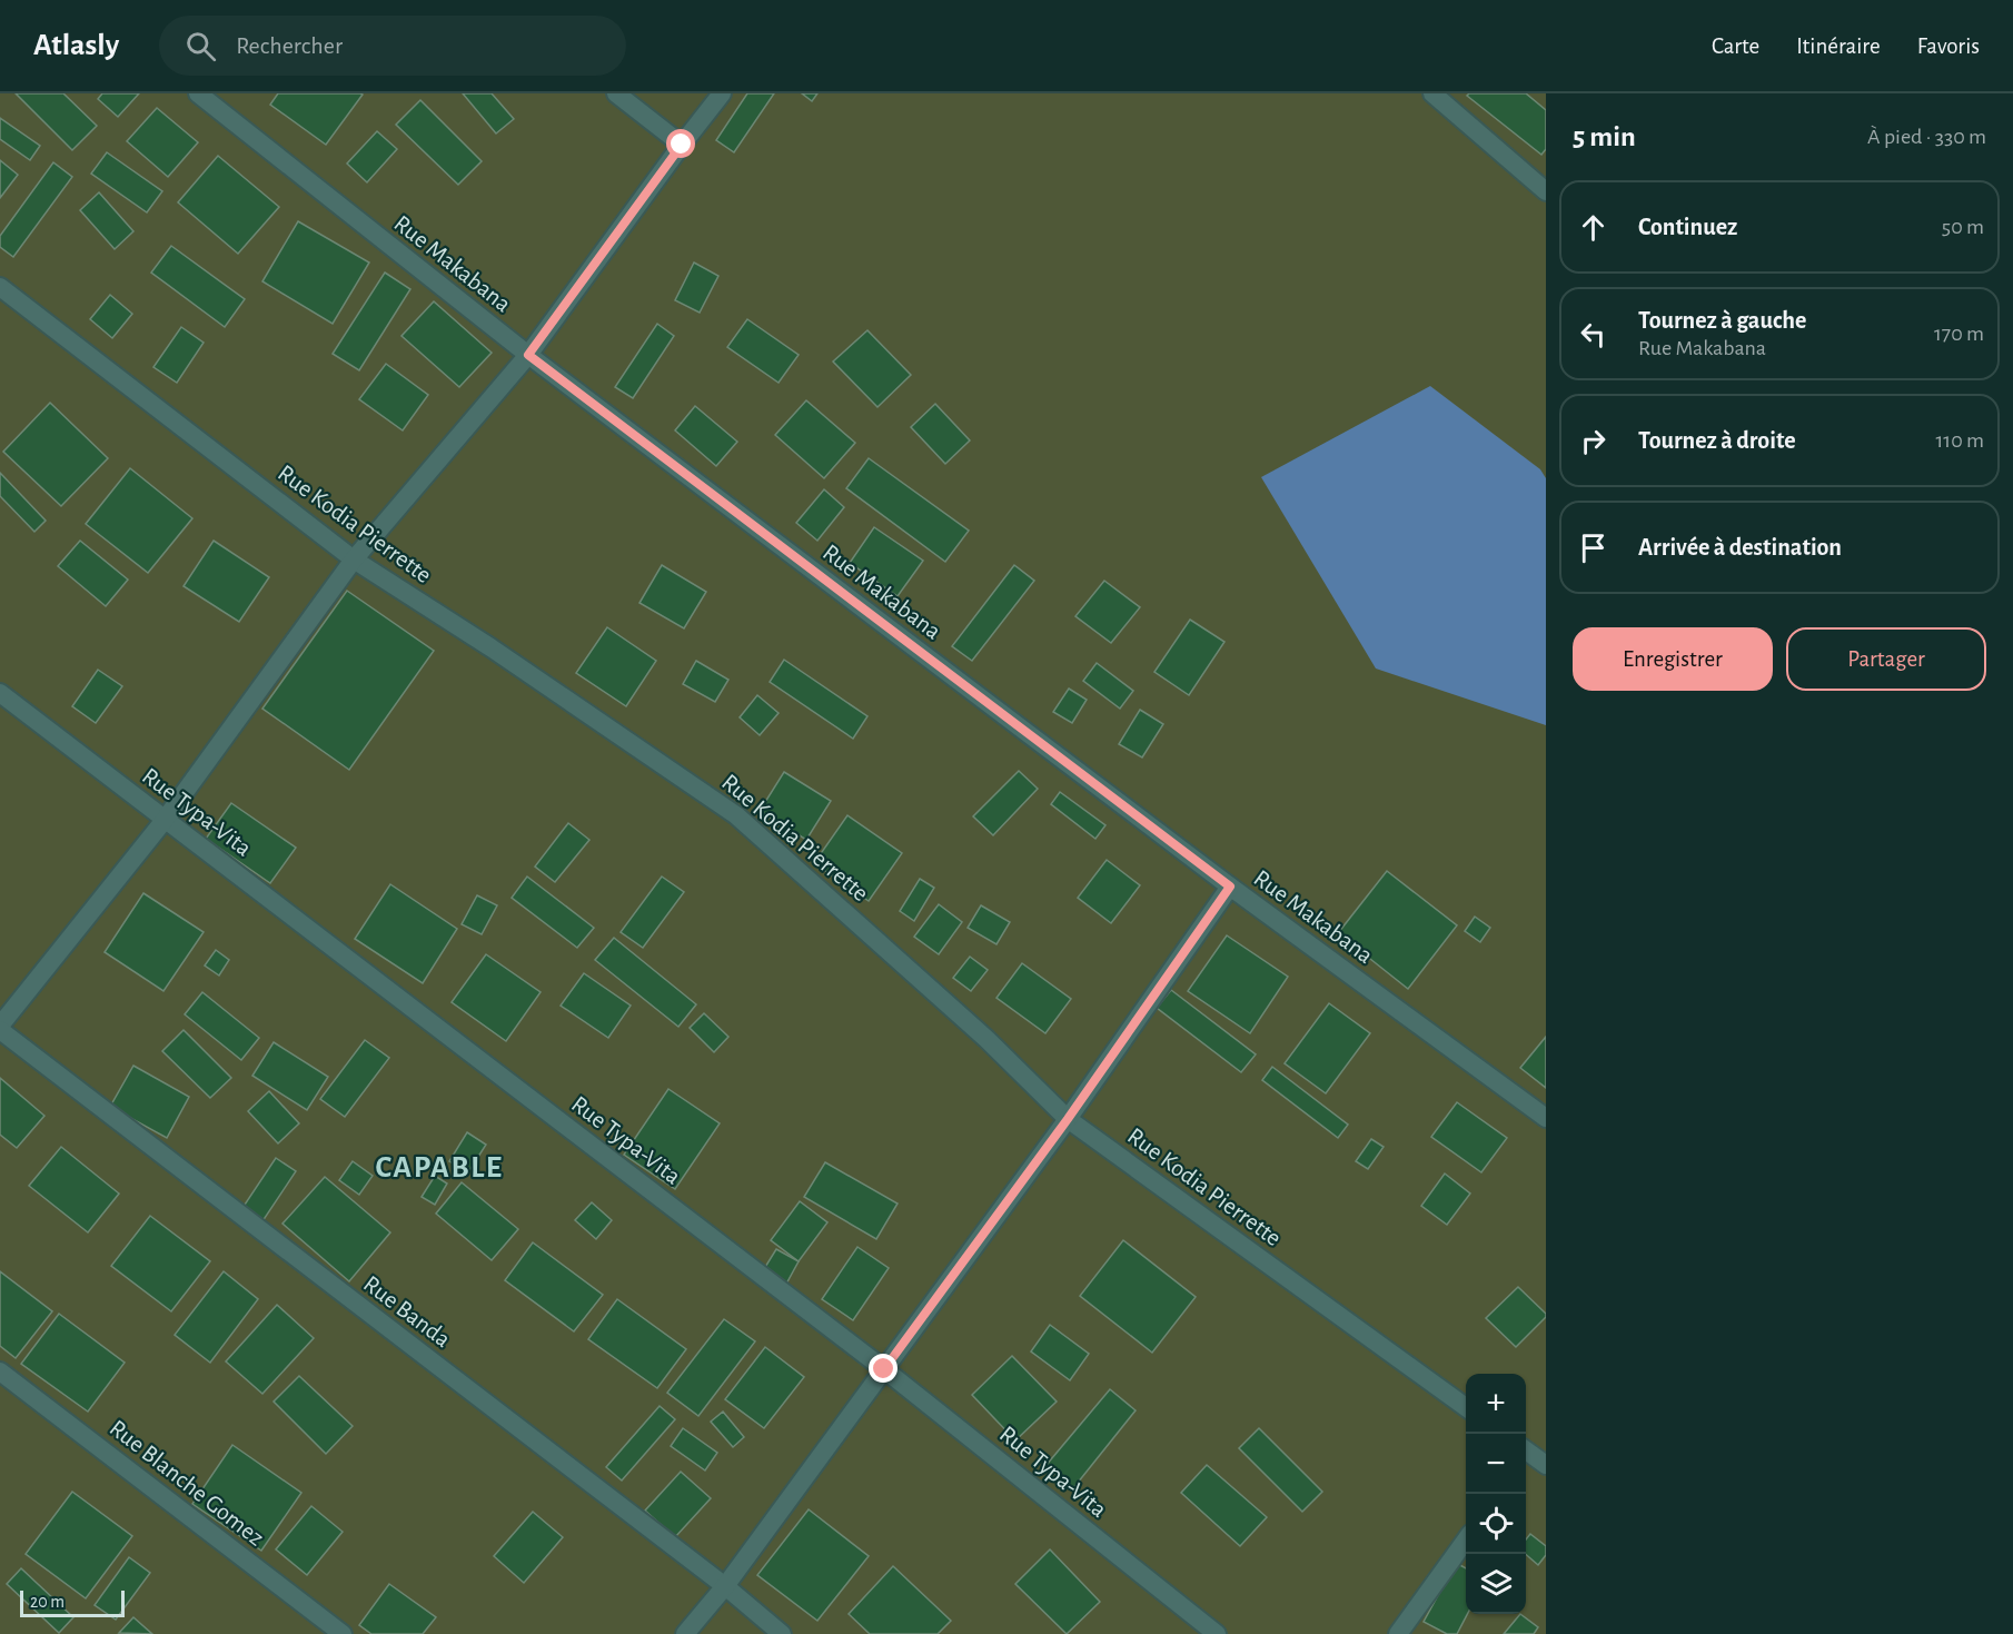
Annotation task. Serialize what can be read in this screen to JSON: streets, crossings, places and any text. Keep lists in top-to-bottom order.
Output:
{
  "streets": {
    "street": [
      "Rue Makabana",
      "Rue Kodia Pierrette",
      "Rue Typa-Vita",
      "Rue Banda",
      "Rue Blanche Gomez"
    ]
  },
  "districts": ["CAPABLE"],
  "scale_bar": "20 m",
  "page": {
    "header": "Atlasly",
    "search": "Rechercher",
    "nav": ["Carte", "Itinéraire", "Favoris"],
    "heading": ["5 min", "À pied · 330 m"],
    "list": [
      ["Continuez", "50 m"],
      ["Tournez à gauche", "Rue Makabana", "170 m"],
      ["Tournez à droite", "110 m"],
      "Arrivée à destination"
    ],
    "buttons": ["Enregistrer", "Partager"],
    "map_buttons": ["+", "−"],
    "scale": "20 m"
  }
}
